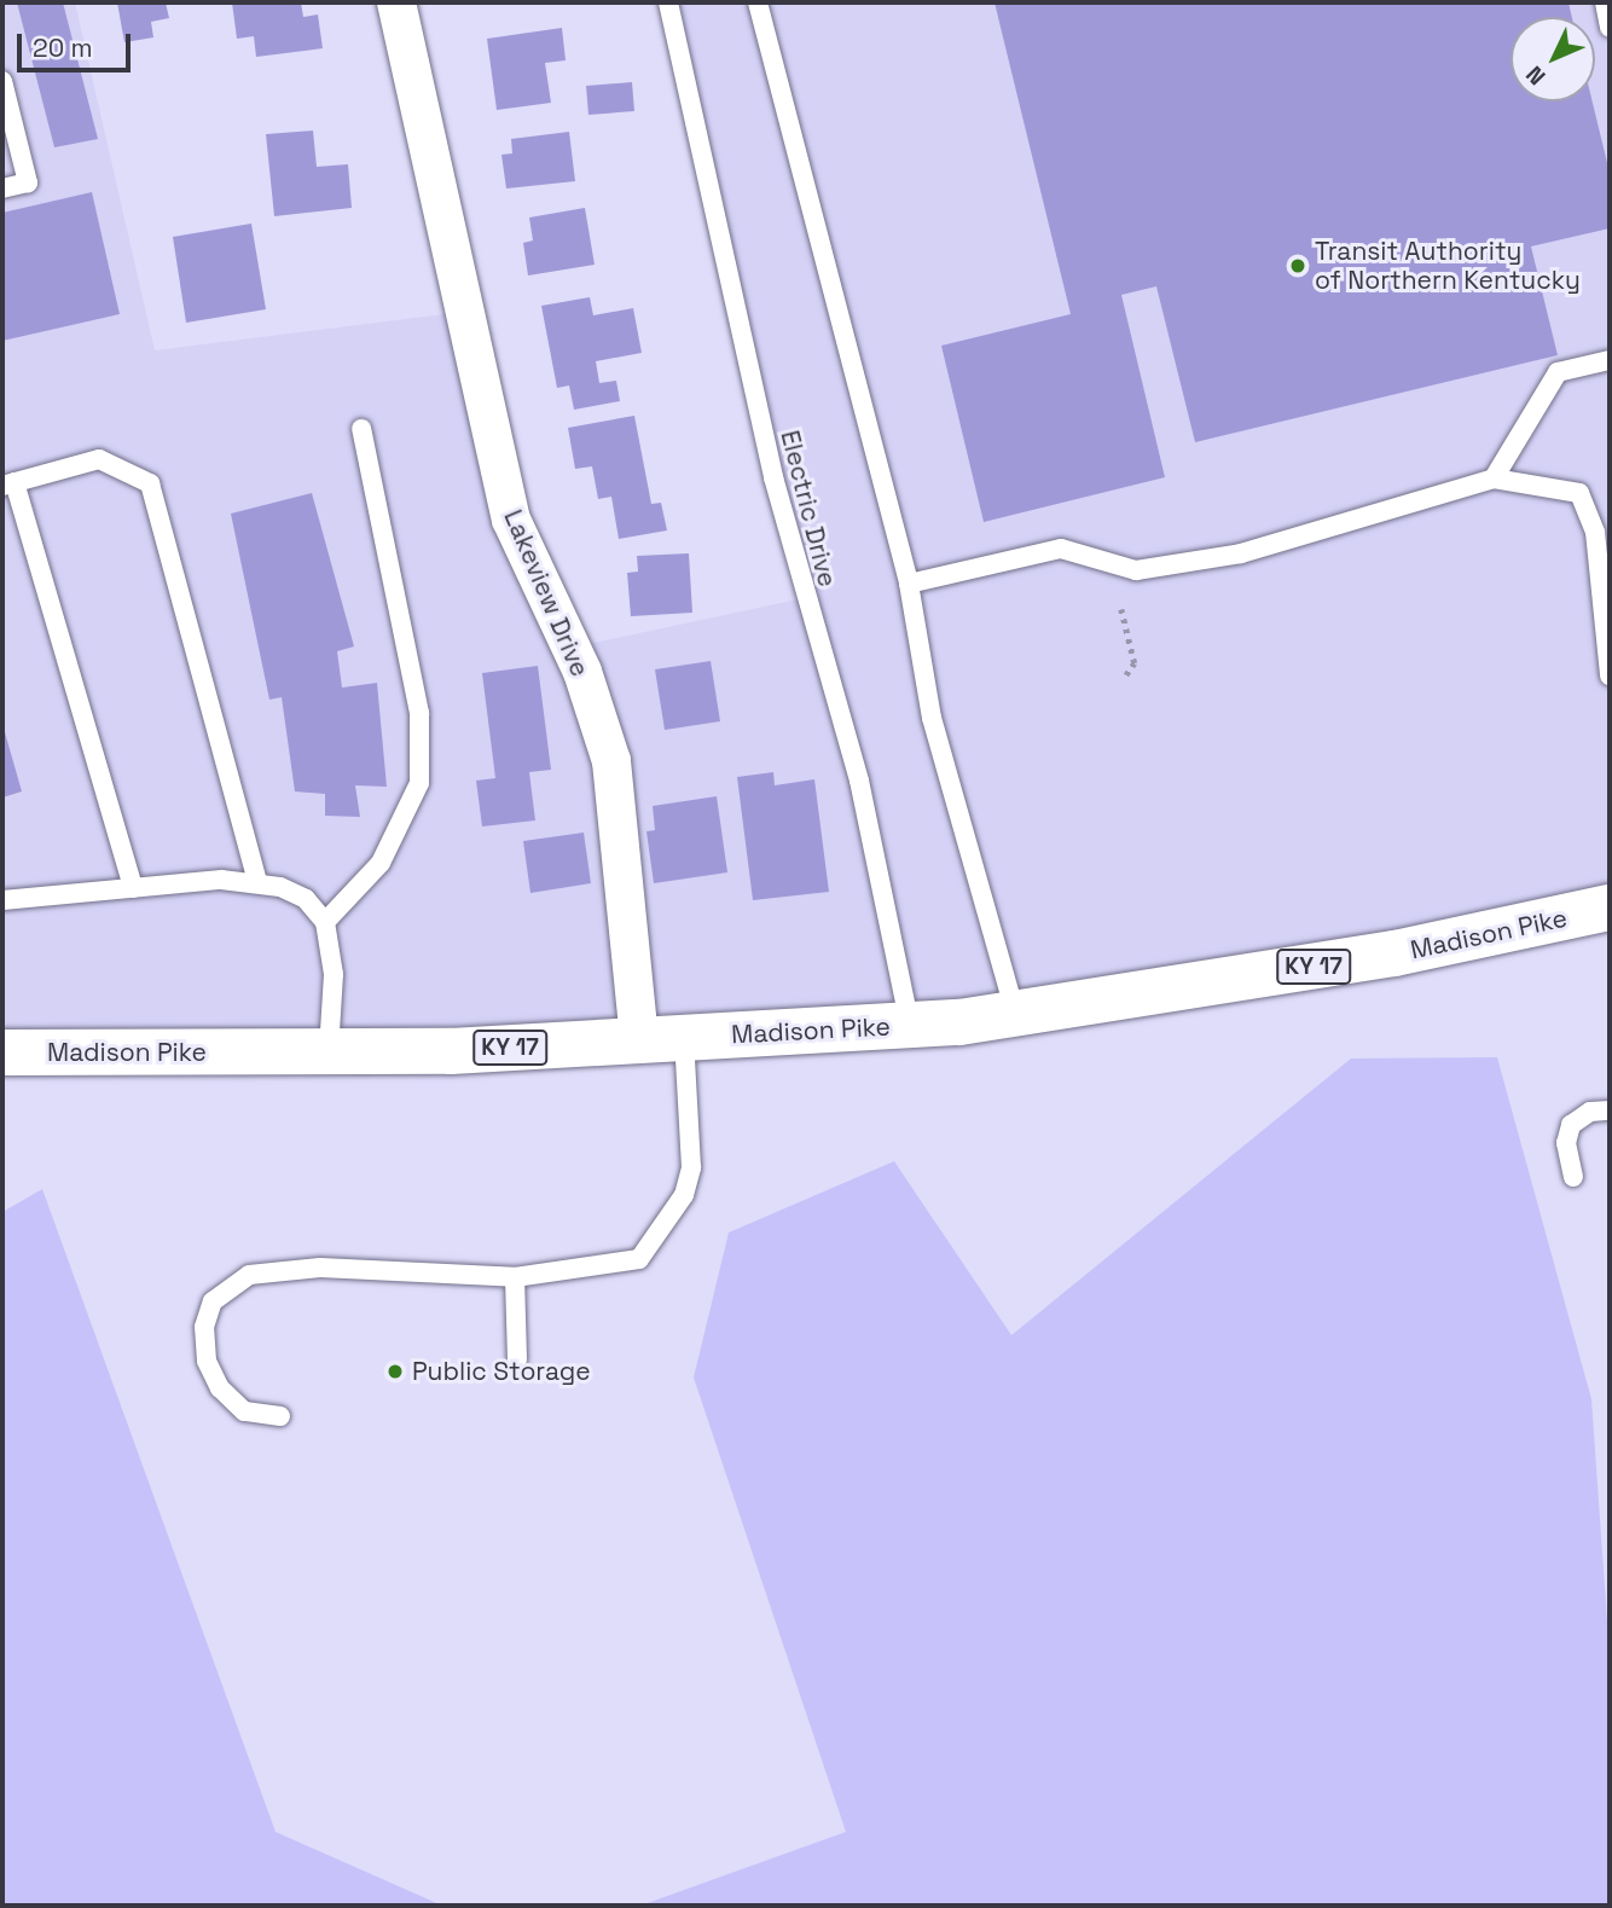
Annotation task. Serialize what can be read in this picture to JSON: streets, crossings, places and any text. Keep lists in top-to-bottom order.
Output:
{
  "streets": {
    "main road": ["Madison Pike", "KY 17"],
    "street": ["Lakeview Drive"],
    "lane": ["Electric Drive"]
  },
  "crossings": [
    ["Electric Drive", "Madison Pike"],
    ["Lakeview Drive", "Madison Pike"]
  ],
  "places": ["Transit Authority of Northern Kentucky", "Public Storage"],
  "scale_bar": "20 m",
  "north": "bottom left"
}
